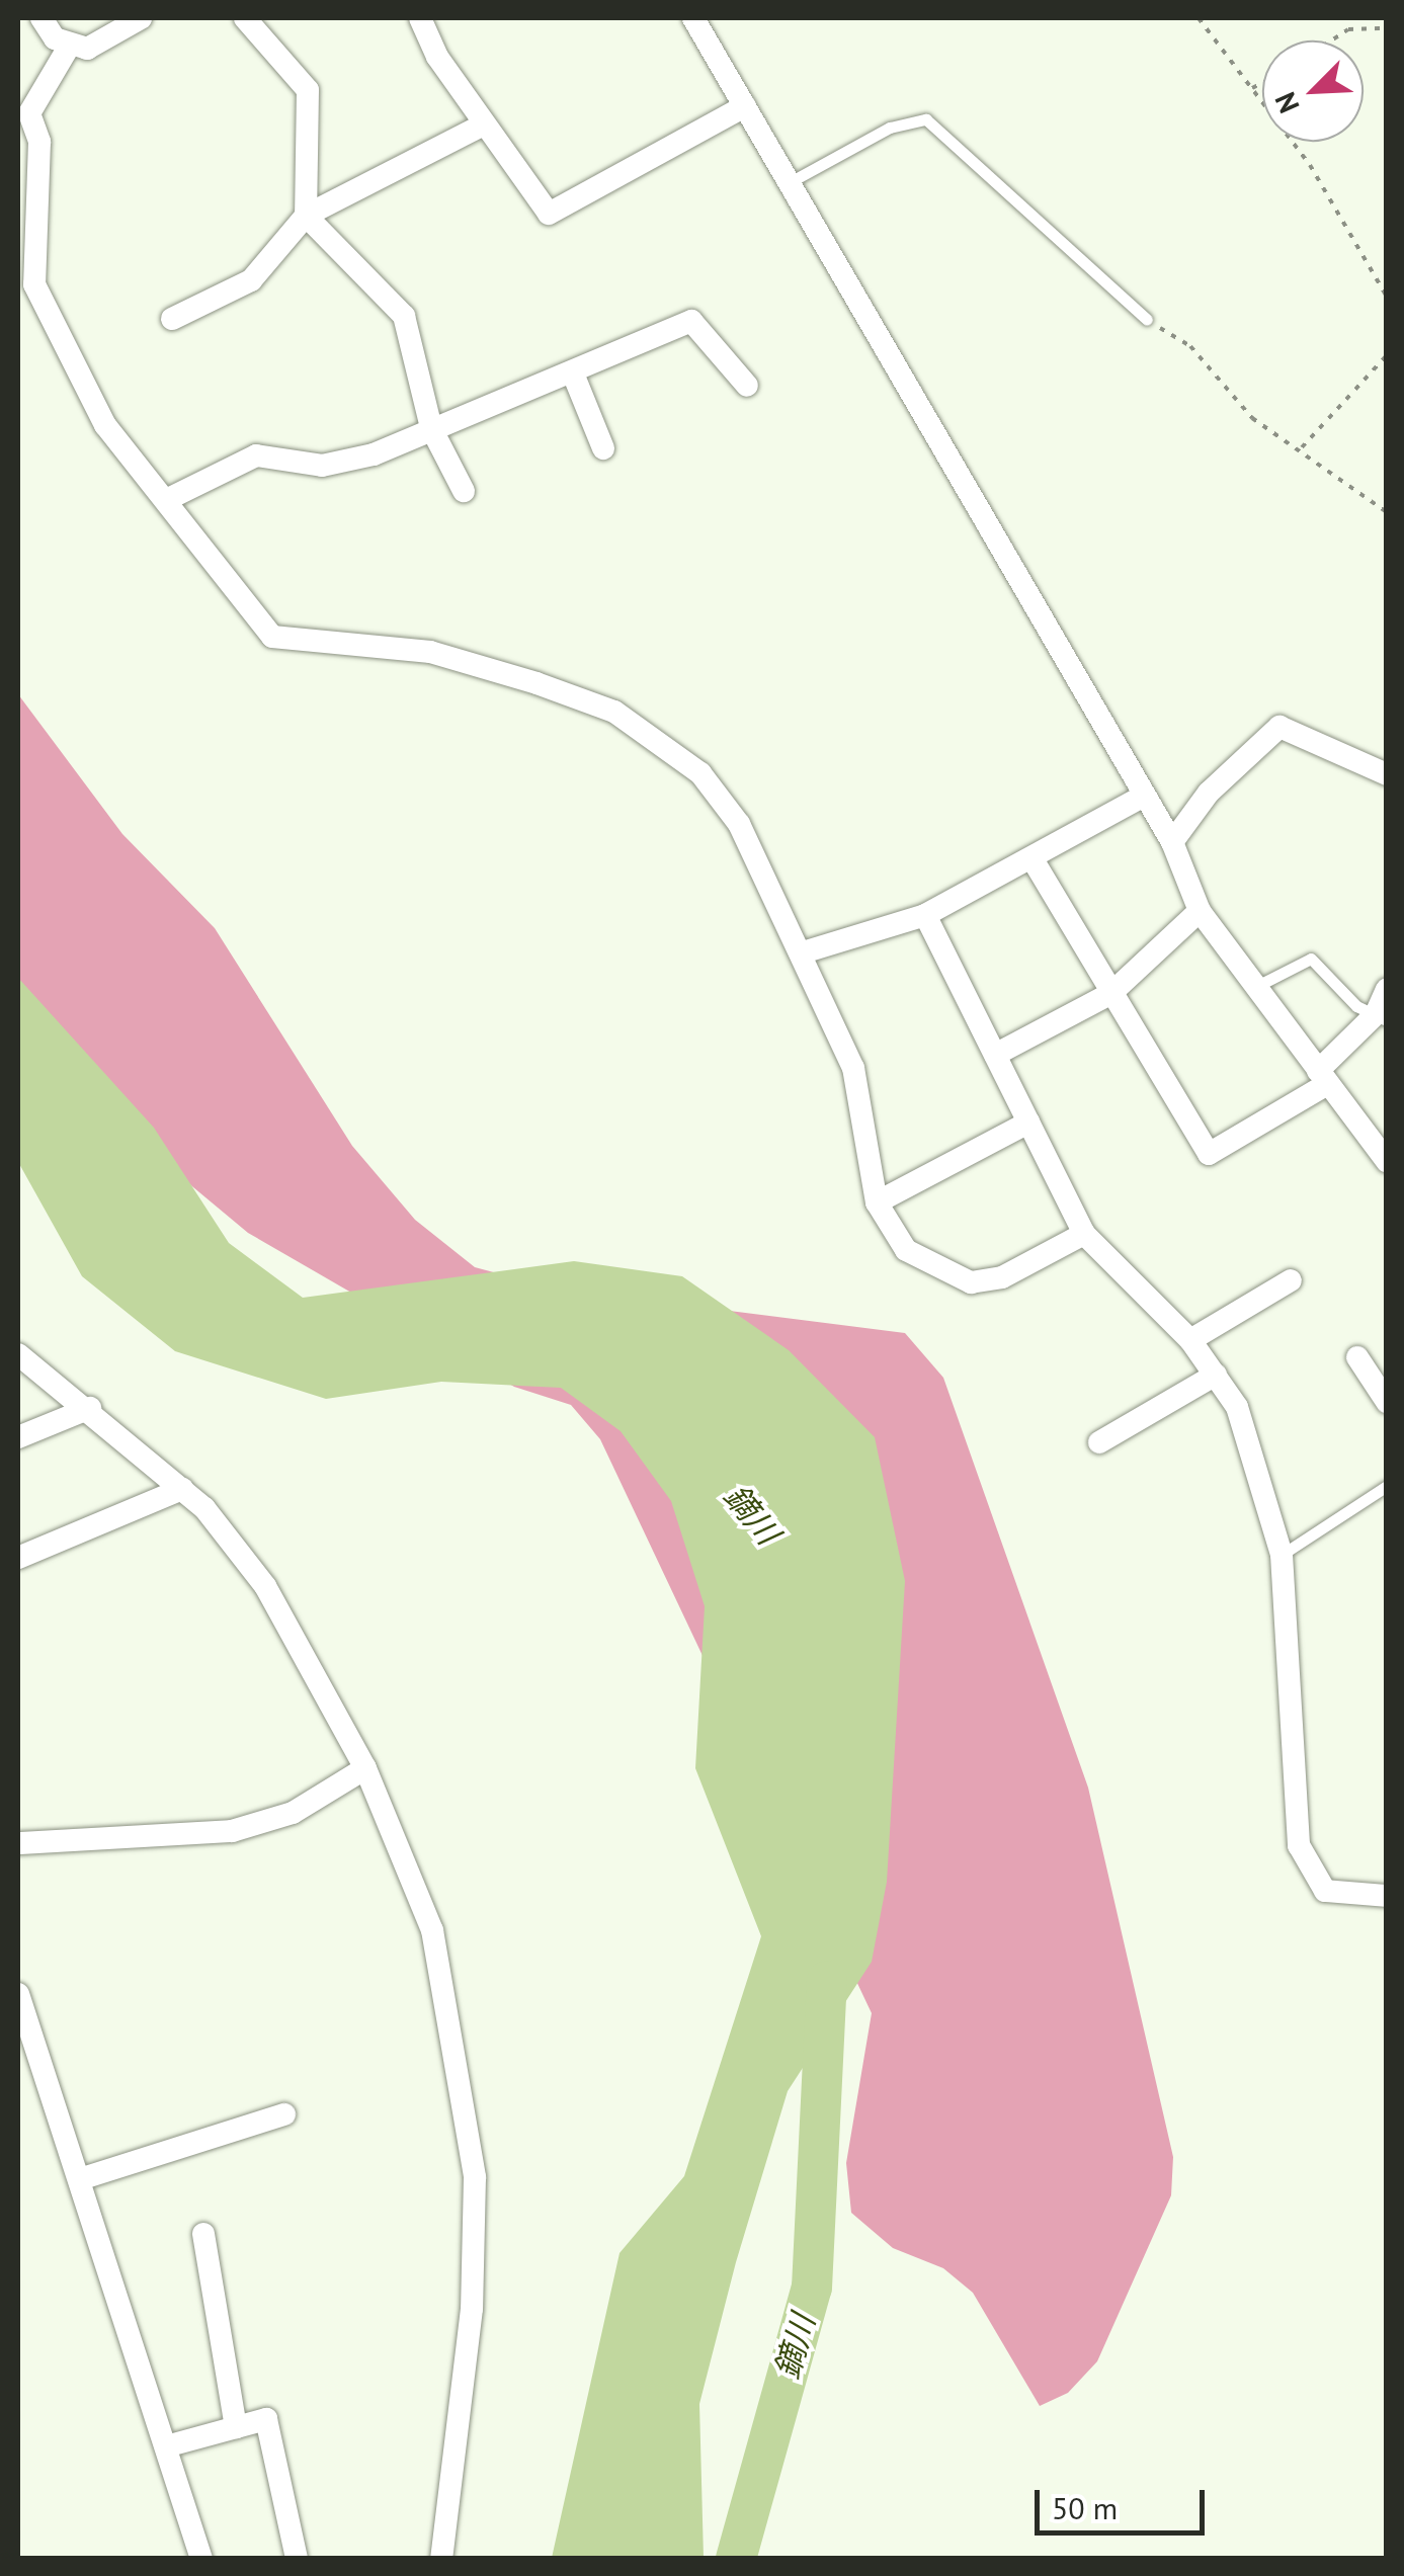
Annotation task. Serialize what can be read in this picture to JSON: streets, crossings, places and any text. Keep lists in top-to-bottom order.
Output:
{
  "water": ["鏑川"],
  "scale_bar": "50 m",
  "north": "bottom left"
}
